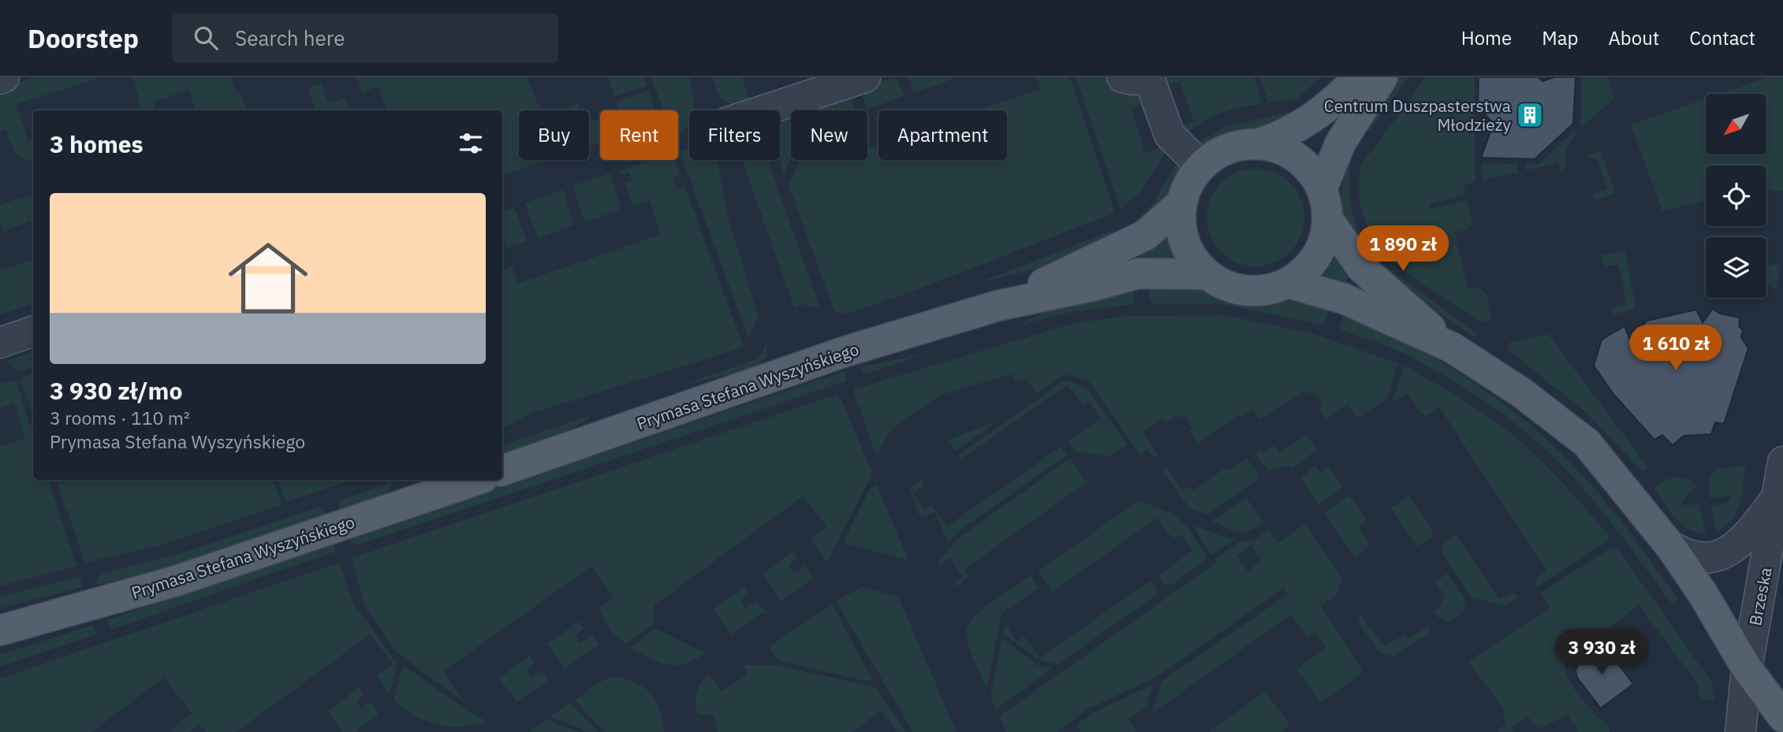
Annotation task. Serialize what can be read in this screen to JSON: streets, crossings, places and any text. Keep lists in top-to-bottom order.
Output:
{
  "streets": {
    "main road": ["Prymasa Stefana Wyszyńskiego"],
    "street": ["Brzeska"]
  },
  "places": {
    "building": ["Centrum Duszpasterstwa Młodzieży"]
  },
  "north": "bottom left",
  "page": {
    "header": "Doorstep",
    "search": "Search here",
    "nav": [
      "Home",
      "Map",
      "About",
      "Contact"
    ],
    "chip": [
      "Buy",
      "Rent",
      "Filters",
      "New",
      "Apartment"
    ],
    "heading": "3 homes",
    "list": [
      {
        "name": "3 930 zł/mo",
        "note": "3 rooms · 110 m² · Prymasa Stefana Wyszyńskiego"
      }
    ],
    "price": ["1 890 zł", "1 610 zł", "3 930 zł"]
  }
}
